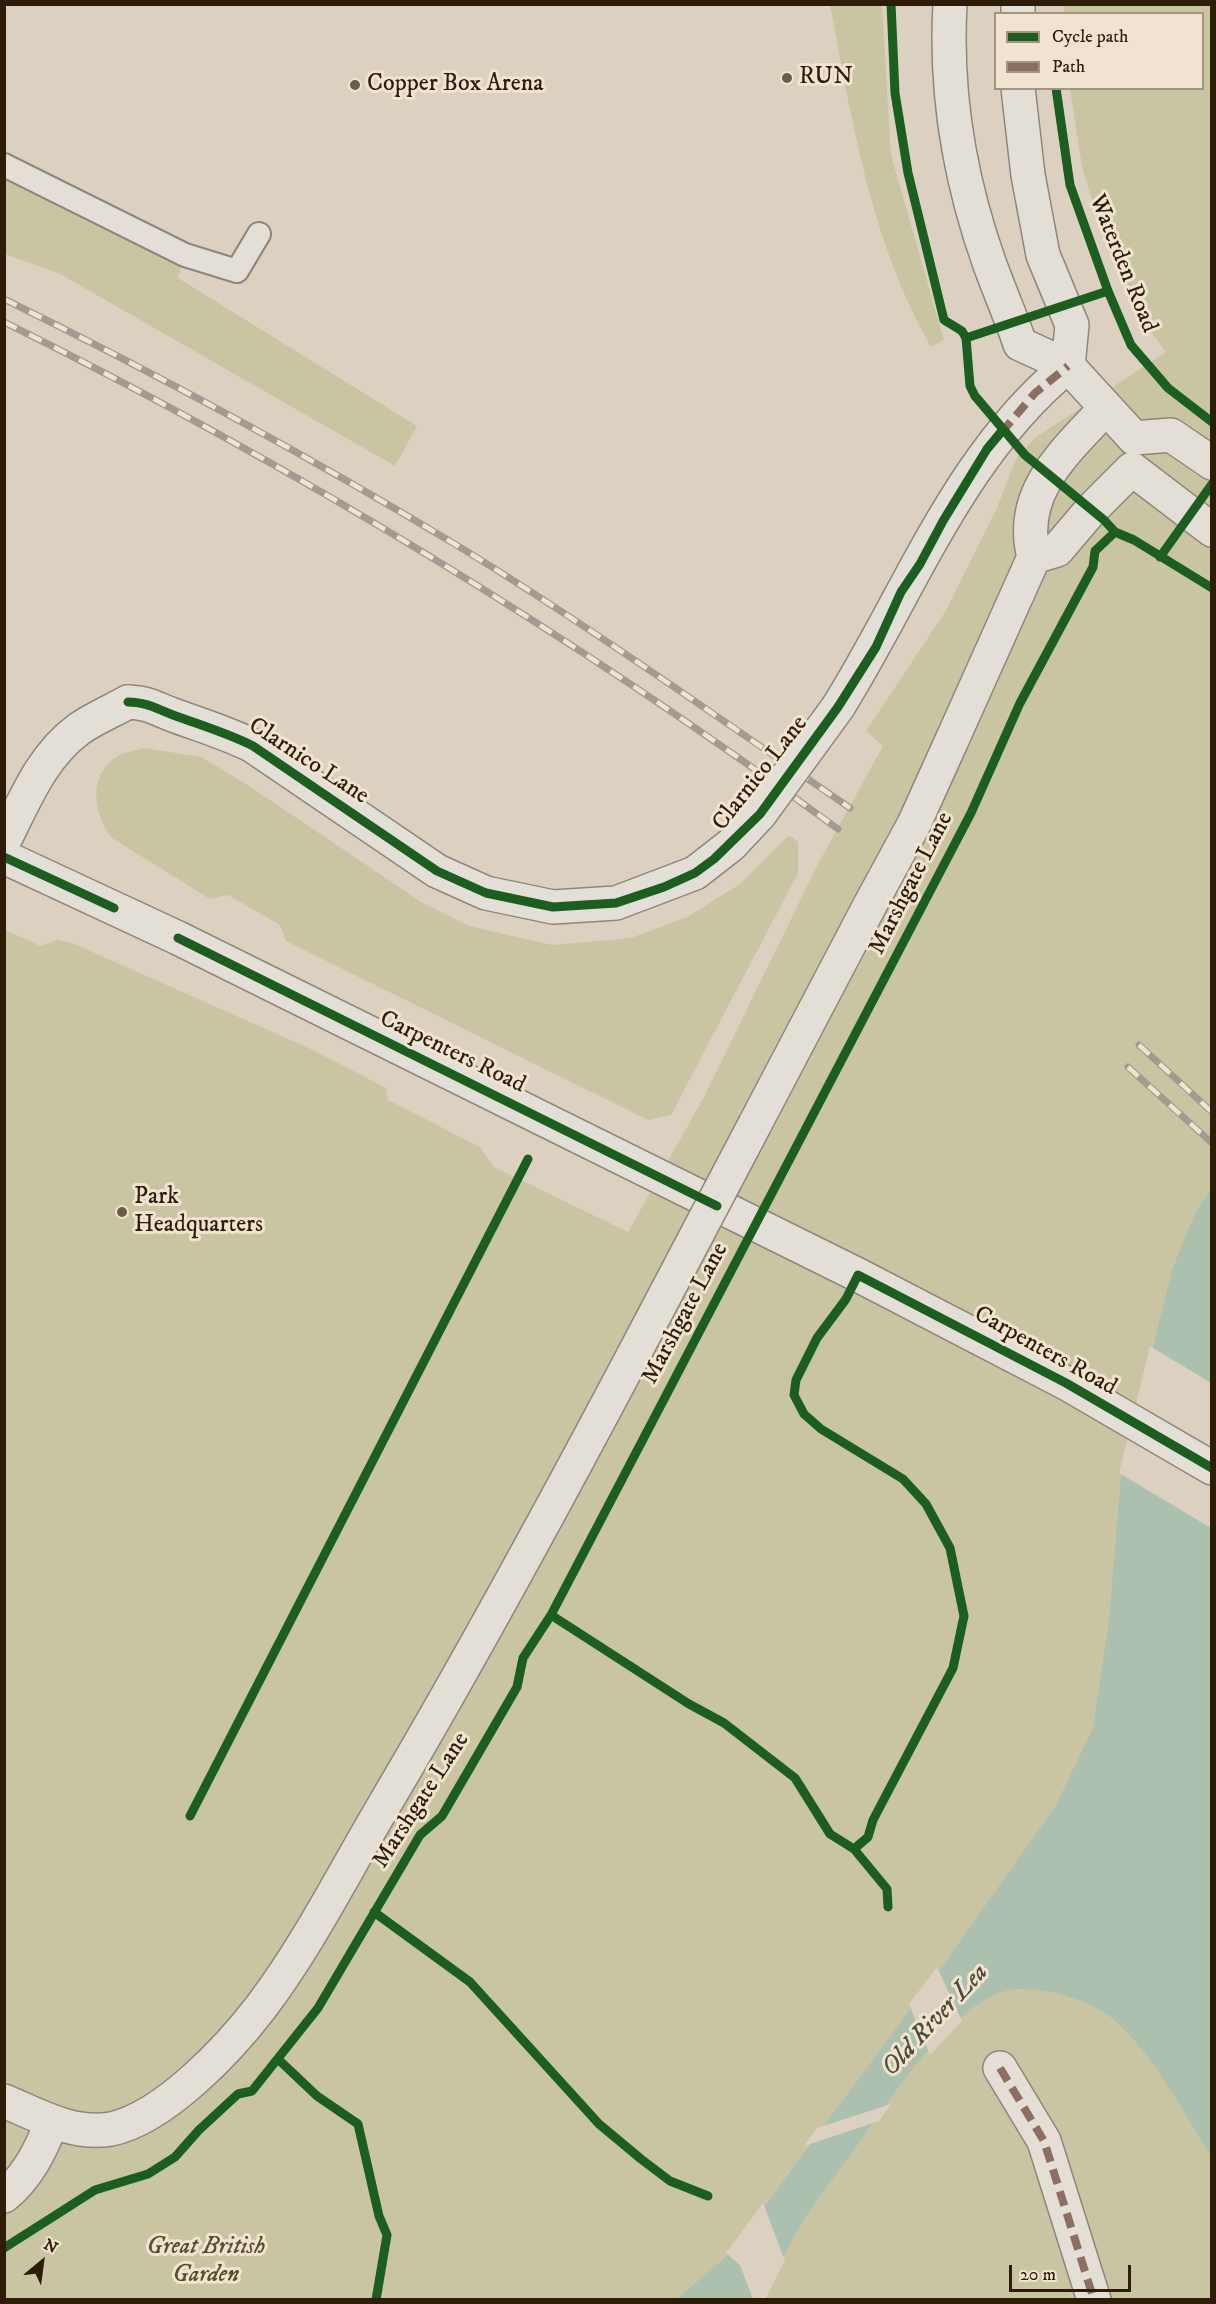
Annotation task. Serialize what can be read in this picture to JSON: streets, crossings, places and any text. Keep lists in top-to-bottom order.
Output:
{
  "streets": {
    "street": ["Clarnico Lane", "Marshgate Lane", "Carpenters Road"],
    "cycle path": ["Waterden Road"]
  },
  "water": ["Old River Lea"],
  "parks": ["Great British Garden"],
  "places": ["RUN", "Copper Box Arena", "Park Headquarters"],
  "legend": ["Cycle path", "Path"],
  "scale_bar": "20 m",
  "north": "top right"
}
